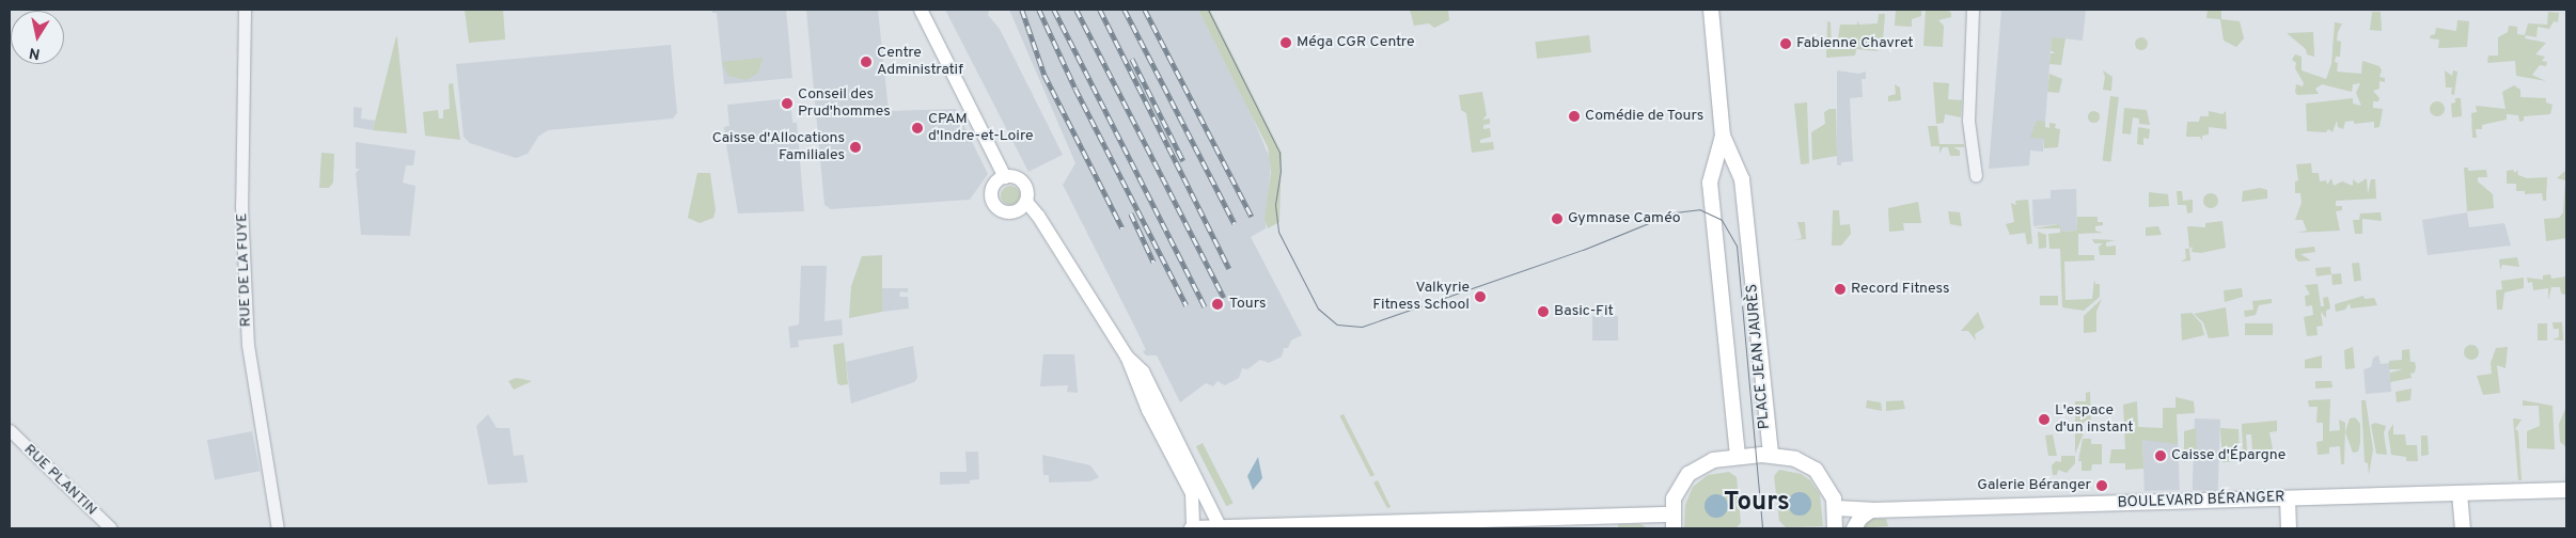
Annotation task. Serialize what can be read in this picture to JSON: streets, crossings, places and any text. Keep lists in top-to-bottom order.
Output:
{
  "streets": {
    "main road": ["PLACE JEAN JAURÈS", "BOULEVARD BÉRANGER"],
    "street": ["RUE DE LA FUYE", "RUE PLANTIN"]
  },
  "districts": ["Tours"],
  "places": [
    "Méga CGR Centre",
    "Fabienne Chavret",
    "Centre Administratif",
    "Conseil des Prud'hommes",
    "Comédie de Tours",
    "CPAM d'Indre-et-Loire",
    "Caisse d'Allocations Familiales",
    "Gymnase Caméo",
    "Record Fitness",
    "Valkyrie Fitness School",
    "Tours",
    "Basic-Fit",
    "L'espace d'un instant",
    "Caisse d'Épargne",
    "Galerie Béranger"
  ],
  "north": "bottom"
}
